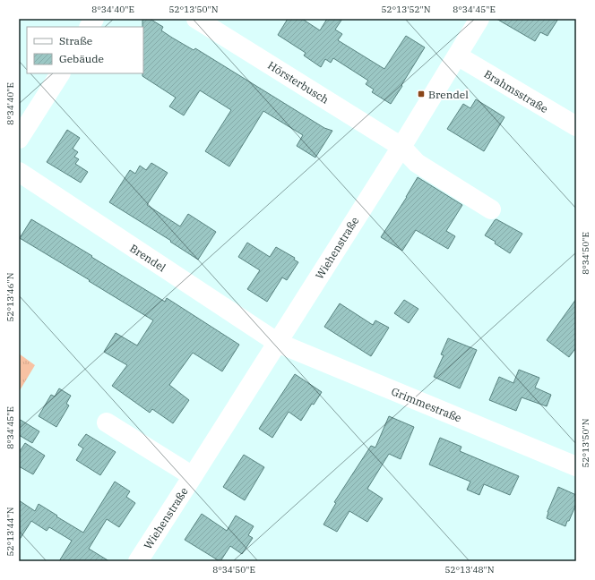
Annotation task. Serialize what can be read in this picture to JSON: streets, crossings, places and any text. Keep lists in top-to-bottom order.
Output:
{
  "streets": {
    "street": [
      "Hörsterbusch",
      "Brahmsstraße",
      "Wiehenstraße",
      "Brendel",
      "Grimmestraße"
    ]
  },
  "crossings": [
    ["Hörsterbusch", "Wiehenstraße"],
    ["Brahmsstraße", "Wiehenstraße"],
    ["Wiehenstraße", "Brendel"],
    ["Wiehenstraße", "Grimmestraße"],
    ["Brendel", "Grimmestraße"]
  ],
  "places": {
    "transit": ["Brendel"]
  },
  "legend": ["Straße", "Gebäude"],
  "coordinates": [
    "8°34'40\"E",
    "52°13'50\"N",
    "52°13'52\"N",
    "8°34'45\"E",
    "8°34'50\"E",
    "52°13'46\"N",
    "52°13'44\"N",
    "52°13'48\"N"
  ]
}
